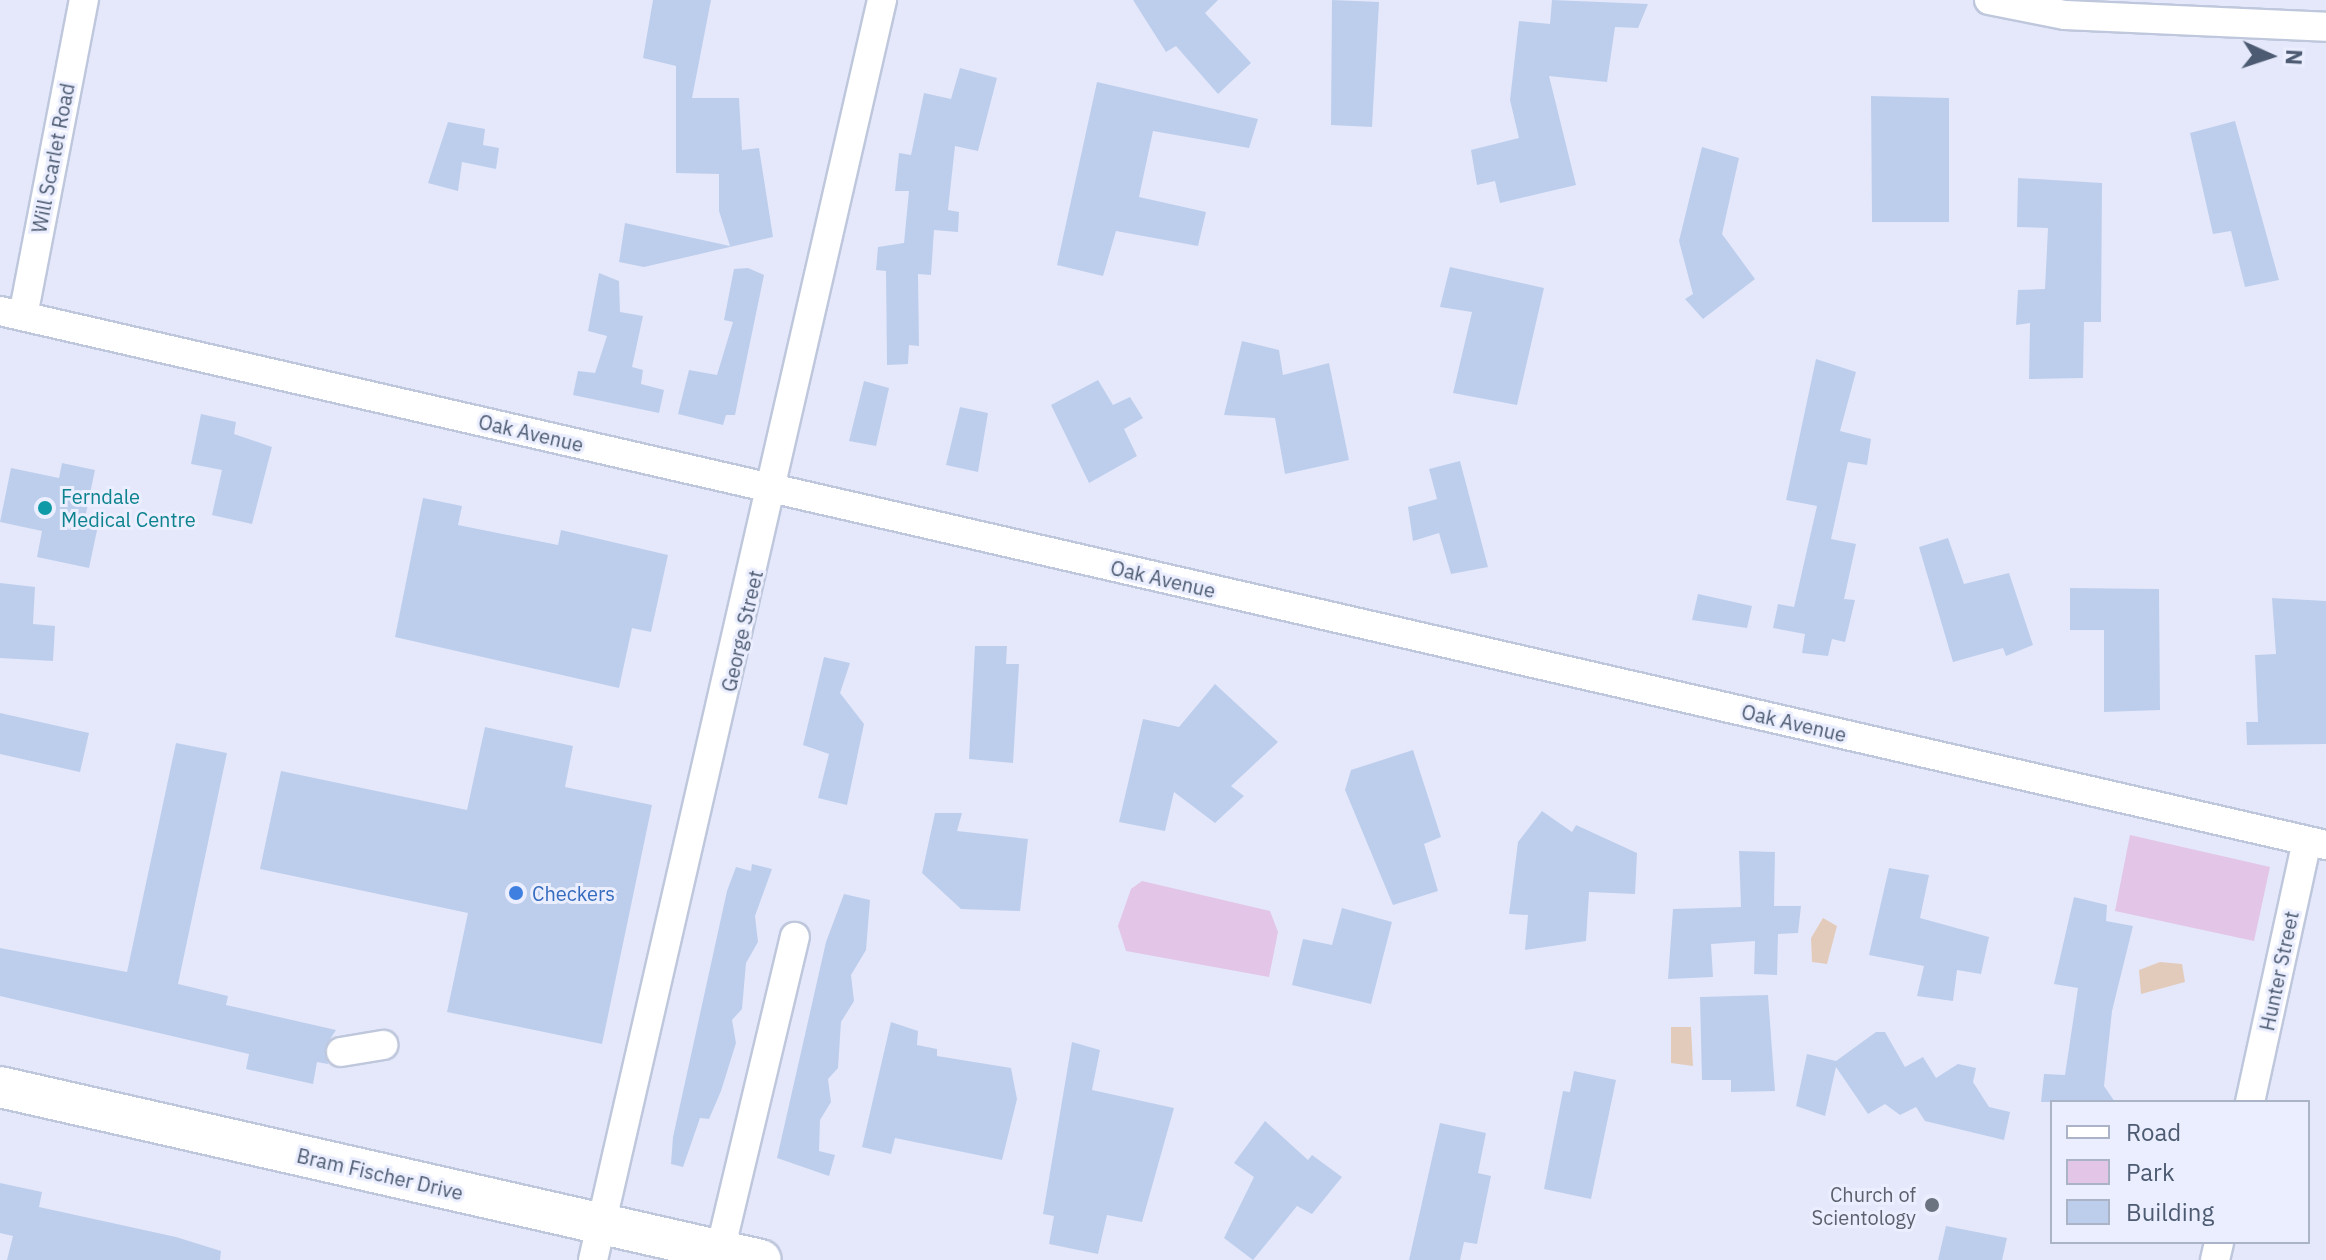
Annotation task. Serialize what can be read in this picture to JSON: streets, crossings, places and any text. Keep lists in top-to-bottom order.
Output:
{
  "streets": {
    "main road": ["Bram Fischer Drive"],
    "street": [
      "Will Scarlet Road",
      "Oak Avenue",
      "George Street",
      "Hunter Street"
    ]
  },
  "crossings": [
    ["Will Scarlet Road", "Oak Avenue"],
    ["Oak Avenue", "George Street"],
    ["Oak Avenue", "Hunter Street"],
    ["George Street", "Bram Fischer Drive"]
  ],
  "places": ["Ferndale Medical Centre", "Checkers", "Church of Scientology"],
  "legend": ["Road", "Park", "Building"],
  "north": "right"
}
